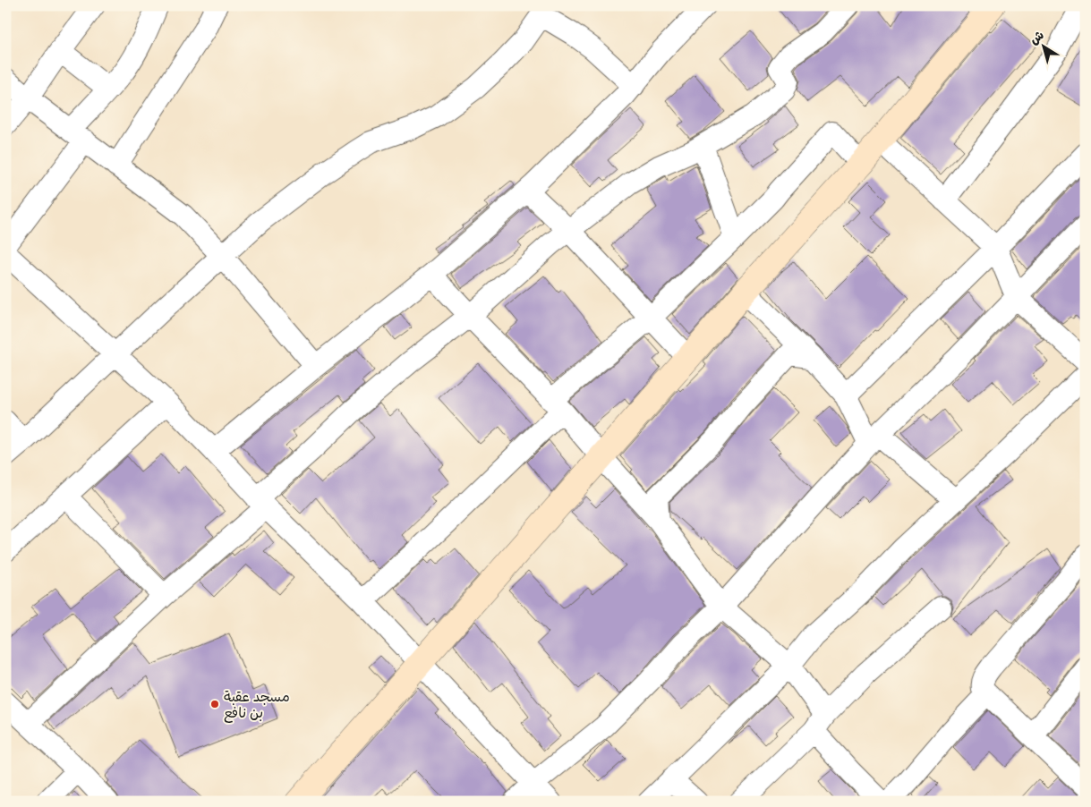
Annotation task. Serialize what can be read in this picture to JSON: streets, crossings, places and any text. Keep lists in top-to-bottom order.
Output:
{
  "places": ["مسجد عقبة بن نافع"],
  "north": "top left"
}
